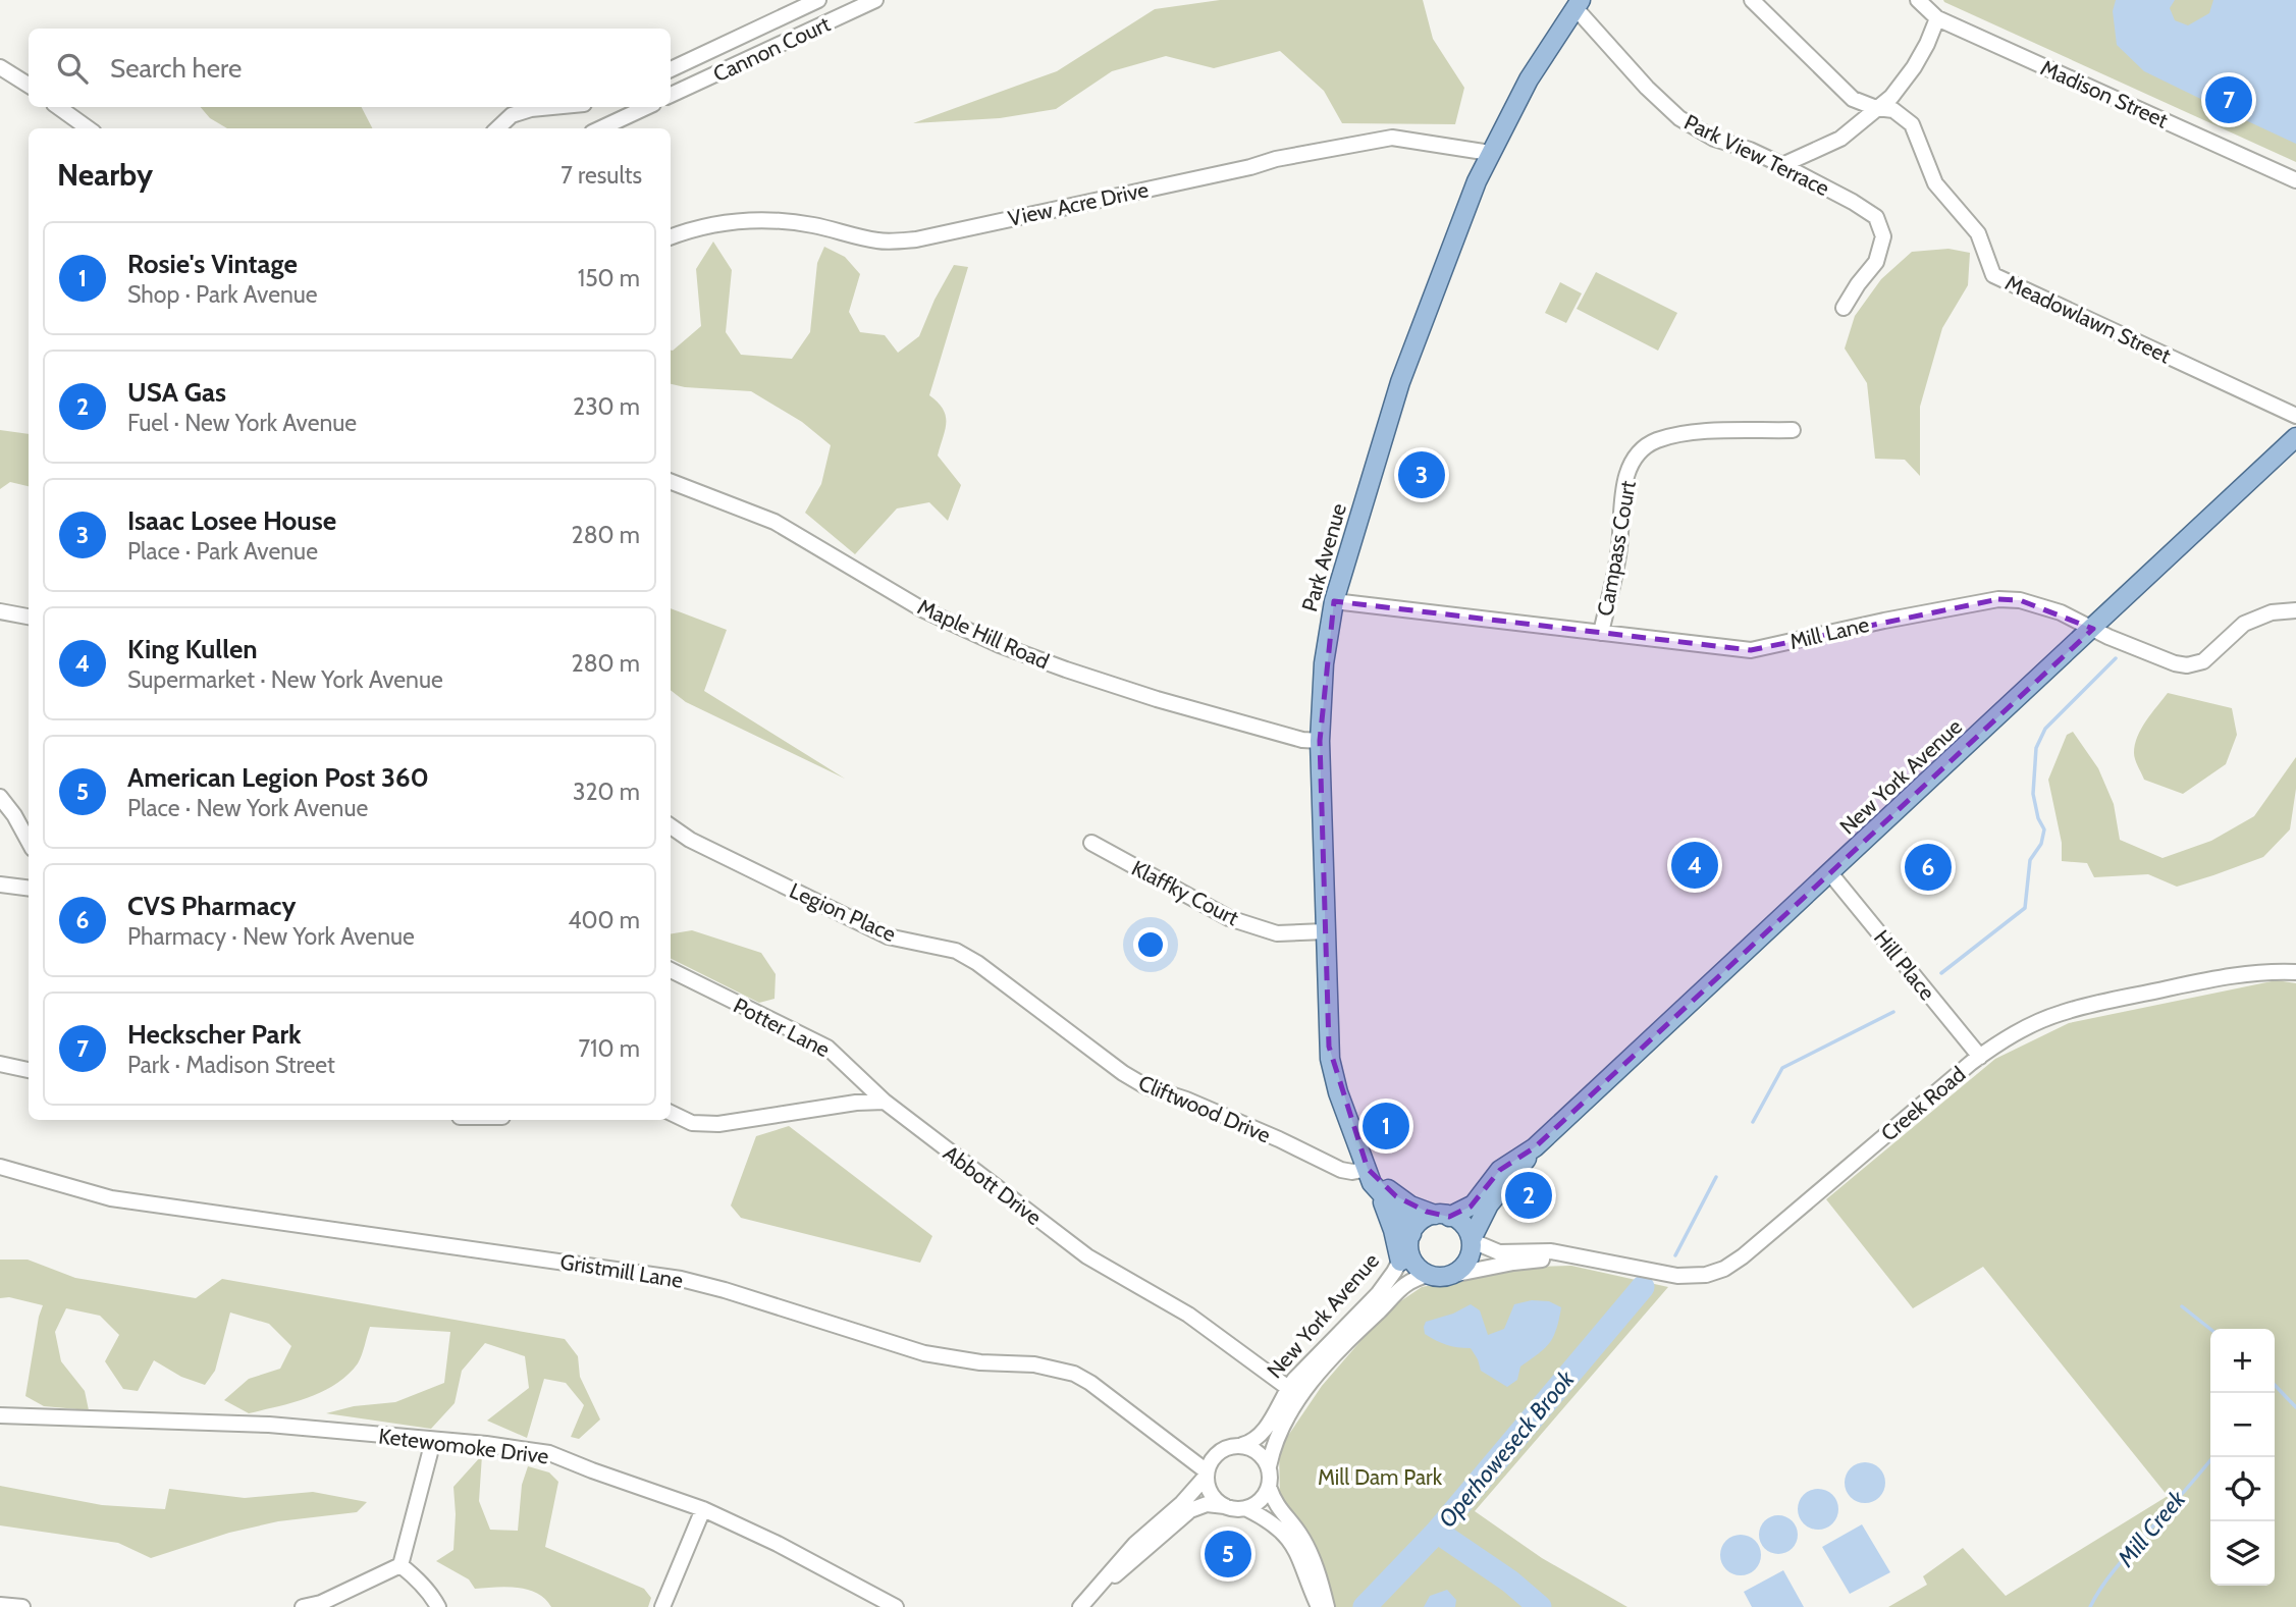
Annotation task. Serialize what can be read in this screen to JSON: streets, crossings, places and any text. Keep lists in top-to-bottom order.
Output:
{
  "streets": {
    "main road": ["Park Avenue", "New York Avenue"],
    "street": [
      "Cannon Court",
      "Madison Street",
      "Park View Terrace",
      "View Acre Drive",
      "Meadowlawn Street",
      "Campass Court",
      "Mill Lane",
      "Maple Hill Road",
      "Klaffky Court",
      "Legion Place",
      "Hill Place",
      "Potter Lane",
      "Creek Road",
      "Cliftwood Drive",
      "Abbott Drive",
      "Gristmill Lane",
      "Ketewomoke Drive"
    ]
  },
  "crossings": [
    ["Park View Terrace", "Park Avenue"],
    ["View Acre Drive", "Park Avenue"],
    ["Campass Court", "Mill Lane"],
    ["Park Avenue", "Mill Lane"],
    ["Park Avenue", "Maple Hill Road"],
    ["Park Avenue", "New York Avenue"],
    ["Park Avenue", "Klaffky Court"],
    ["Park Avenue", "Creek Road"],
    ["Park Avenue", "Cliftwood Drive"],
    ["Mill Lane", "New York Avenue"],
    ["New York Avenue", "Hill Place"],
    ["New York Avenue", "Creek Road"],
    ["New York Avenue", "Abbott Drive"],
    ["New York Avenue", "Gristmill Lane"],
    ["Legion Place", "Cliftwood Drive"],
    ["Hill Place", "Creek Road"],
    ["Potter Lane", "Abbott Drive"]
  ],
  "water": ["Operhoweseck Brook", "Mill Creek"],
  "parks": ["Mill Dam Park"],
  "page": {
    "search": "Search here",
    "pins": [
      "7",
      "3",
      "4",
      "6",
      "1",
      "2",
      "5"
    ],
    "heading": ["Nearby", "7 results"],
    "list": [
      {
        "mark": "1",
        "name": "Rosie's Vintage",
        "note": "Shop · Park Avenue",
        "value": "150 m"
      },
      {
        "mark": "2",
        "name": "USA Gas",
        "note": "Fuel · New York Avenue",
        "value": "230 m"
      },
      {
        "mark": "3",
        "name": "Isaac Losee House",
        "note": "Place · Park Avenue",
        "value": "280 m"
      },
      {
        "mark": "4",
        "name": "King Kullen",
        "note": "Supermarket · New York Avenue",
        "value": "280 m"
      },
      {
        "mark": "5",
        "name": "American Legion Post 360",
        "note": "Place · New York Avenue",
        "value": "320 m"
      },
      {
        "mark": "6",
        "name": "CVS Pharmacy",
        "note": "Pharmacy · New York Avenue",
        "value": "400 m"
      },
      {
        "mark": "7",
        "name": "Heckscher Park",
        "note": "Park · Madison Street",
        "value": "710 m"
      }
    ],
    "map_buttons": ["+", "−"]
  }
}
